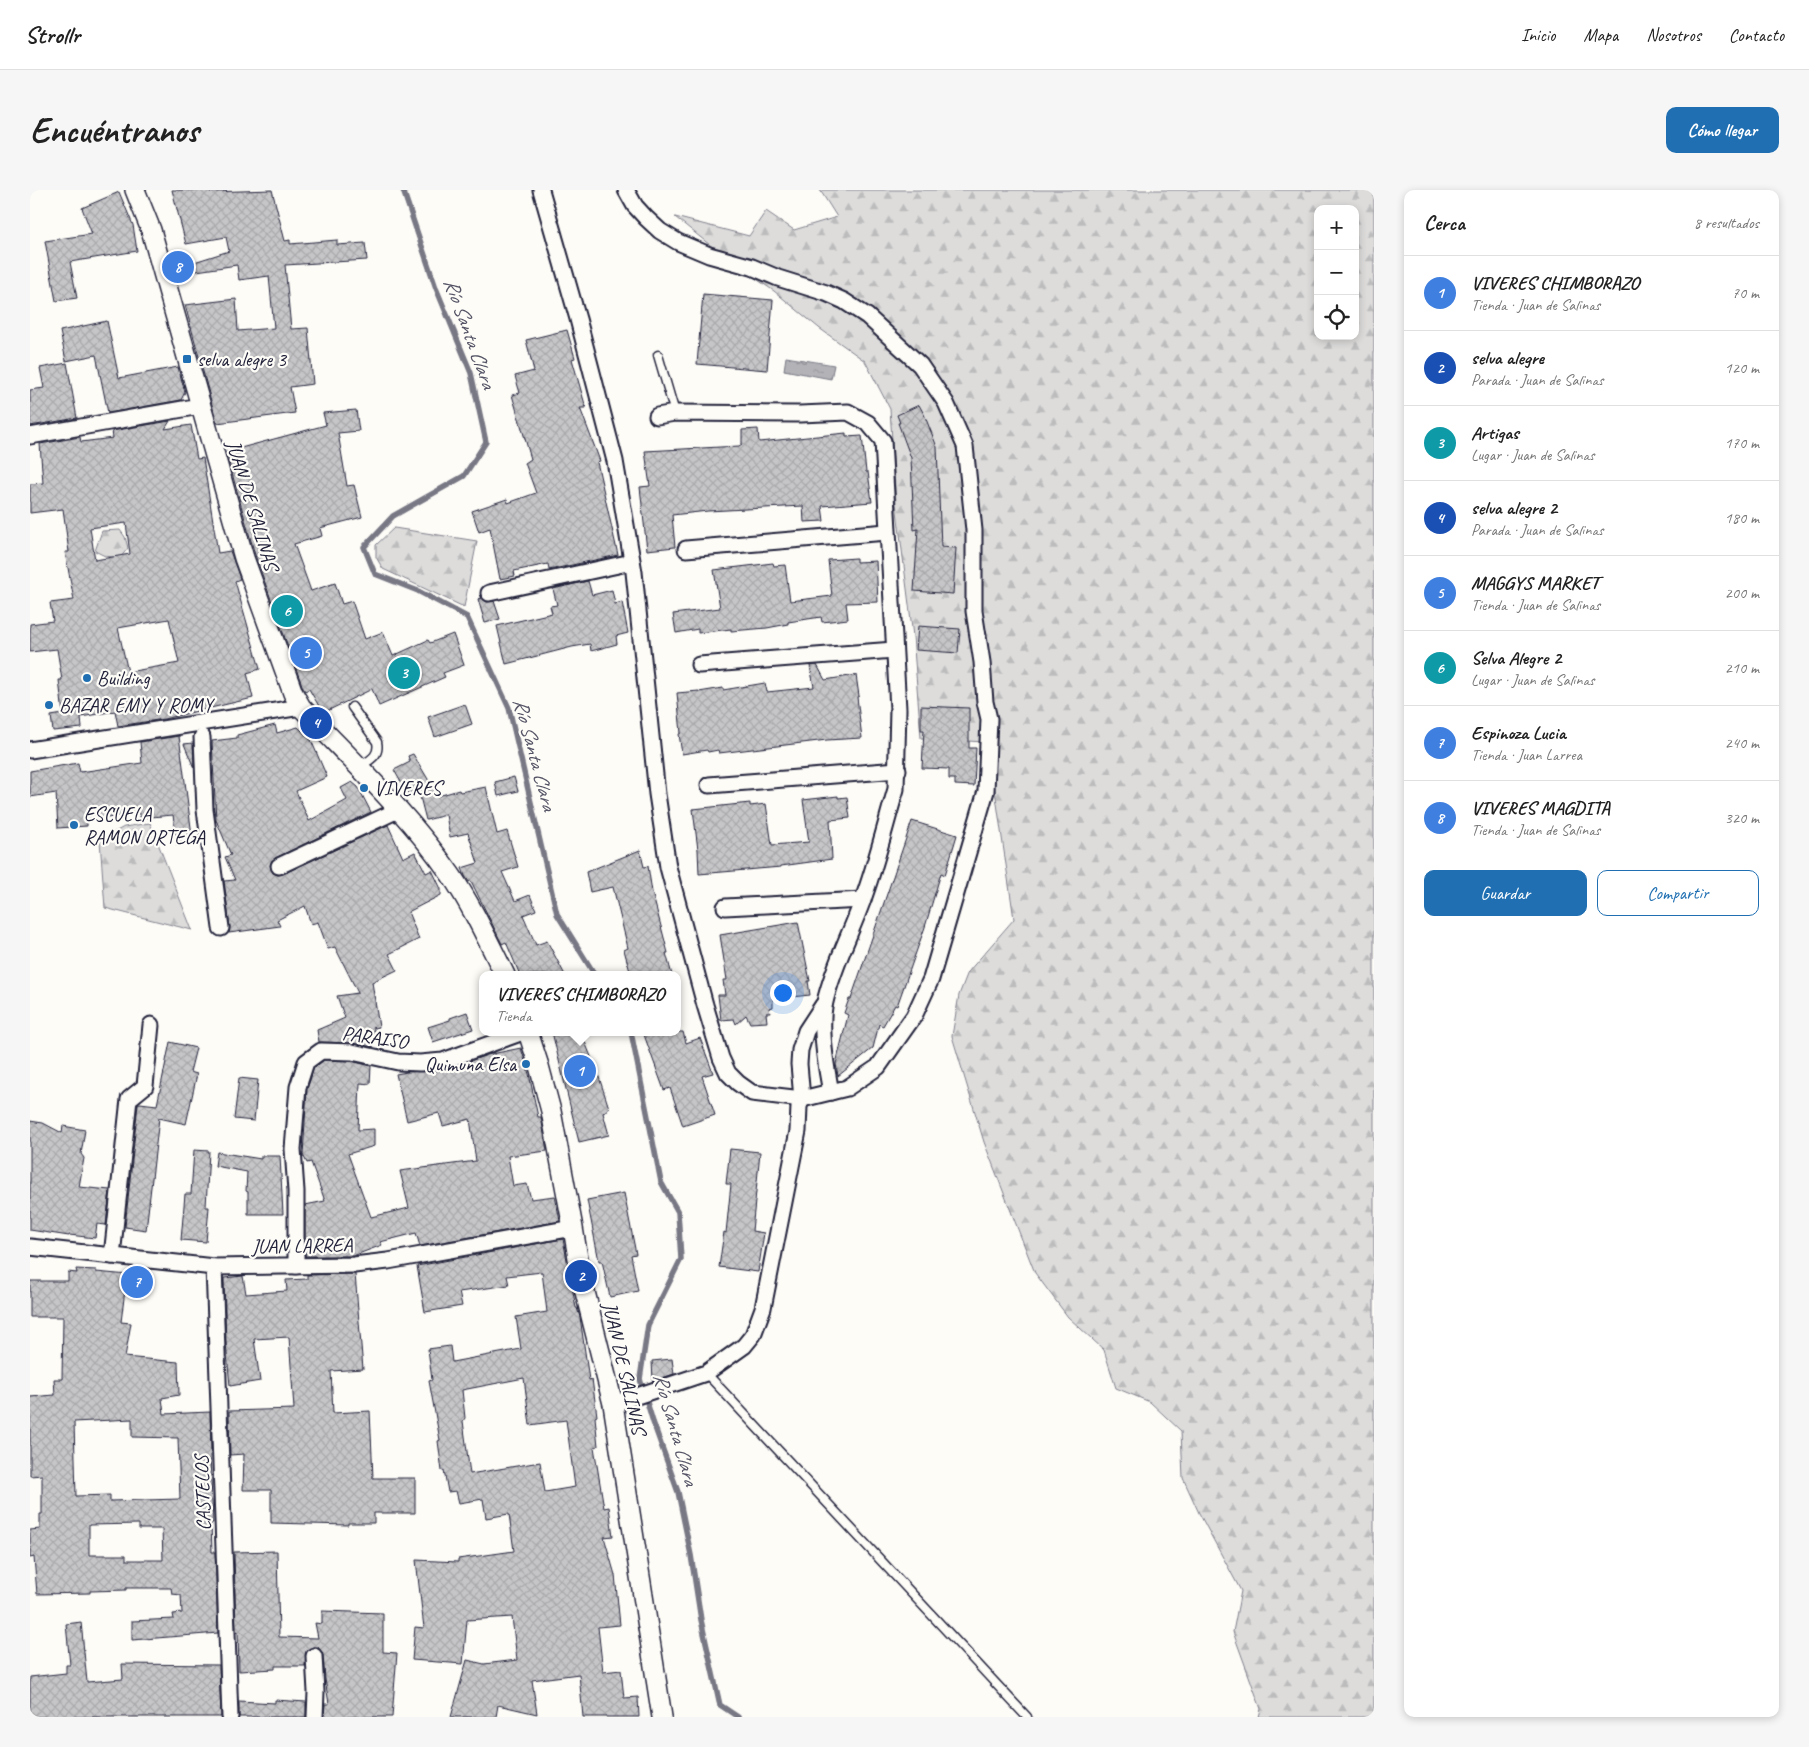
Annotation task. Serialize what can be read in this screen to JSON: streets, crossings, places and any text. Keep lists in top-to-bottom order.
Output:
{
  "streets": {
    "street": [
      "JUAN DE SALINAS",
      "PARAISO",
      "JUAN LARREA",
      "CASTELOS"
    ]
  },
  "crossings": [
    ["JUAN DE SALINAS", "JUAN LARREA"],
    ["PARAISO", "JUAN LARREA"],
    ["JUAN LARREA", "CASTELOS"]
  ],
  "water": ["Río Santa Clara"],
  "places": {
    "transit": ["selva alegre 3"],
    "other": [
      "Building",
      "BAZAR EMY Y ROMY",
      "VIVERES",
      "ESCUELA RAMON ORTEGA",
      "Quimuna Elsa"
    ]
  },
  "page": {
    "header": "Strollr",
    "nav": [
      "Inicio",
      "Mapa",
      "Nosotros",
      "Contacto"
    ],
    "buttons": [
      "Cómo llegar",
      ["Guardar", "Compartir"]
    ],
    "title": "Encuéntranos",
    "heading": ["Cerca", "8 resultados"],
    "map_buttons": ["+", "−"],
    "pins": [
      "8",
      "6",
      "5",
      "3",
      "4",
      "1",
      "2",
      "7"
    ],
    "list": [
      {
        "mark": "1",
        "name": "VIVERES CHIMBORAZO",
        "note": "Tienda · Juan de Salinas",
        "value": "70 m"
      },
      {
        "mark": "2",
        "name": "selva alegre",
        "note": "Parada · Juan de Salinas",
        "value": "120 m"
      },
      {
        "mark": "3",
        "name": "Artigas",
        "note": "Lugar · Juan de Salinas",
        "value": "170 m"
      },
      {
        "mark": "4",
        "name": "selva alegre 2",
        "note": "Parada · Juan de Salinas",
        "value": "180 m"
      },
      {
        "mark": "5",
        "name": "MAGGYS MARKET",
        "note": "Tienda · Juan de Salinas",
        "value": "200 m"
      },
      {
        "mark": "6",
        "name": "Selva Alegre 2",
        "note": "Lugar · Juan de Salinas",
        "value": "210 m"
      },
      {
        "mark": "7",
        "name": "Espinoza Lucia",
        "note": "Tienda · Juan Larrea",
        "value": "240 m"
      },
      {
        "mark": "8",
        "name": "VIVERES MAGDITA",
        "note": "Tienda · Juan de Salinas",
        "value": "320 m"
      }
    ],
    "popup": ["VIVERES CHIMBORAZO", "Tienda"]
  }
}
